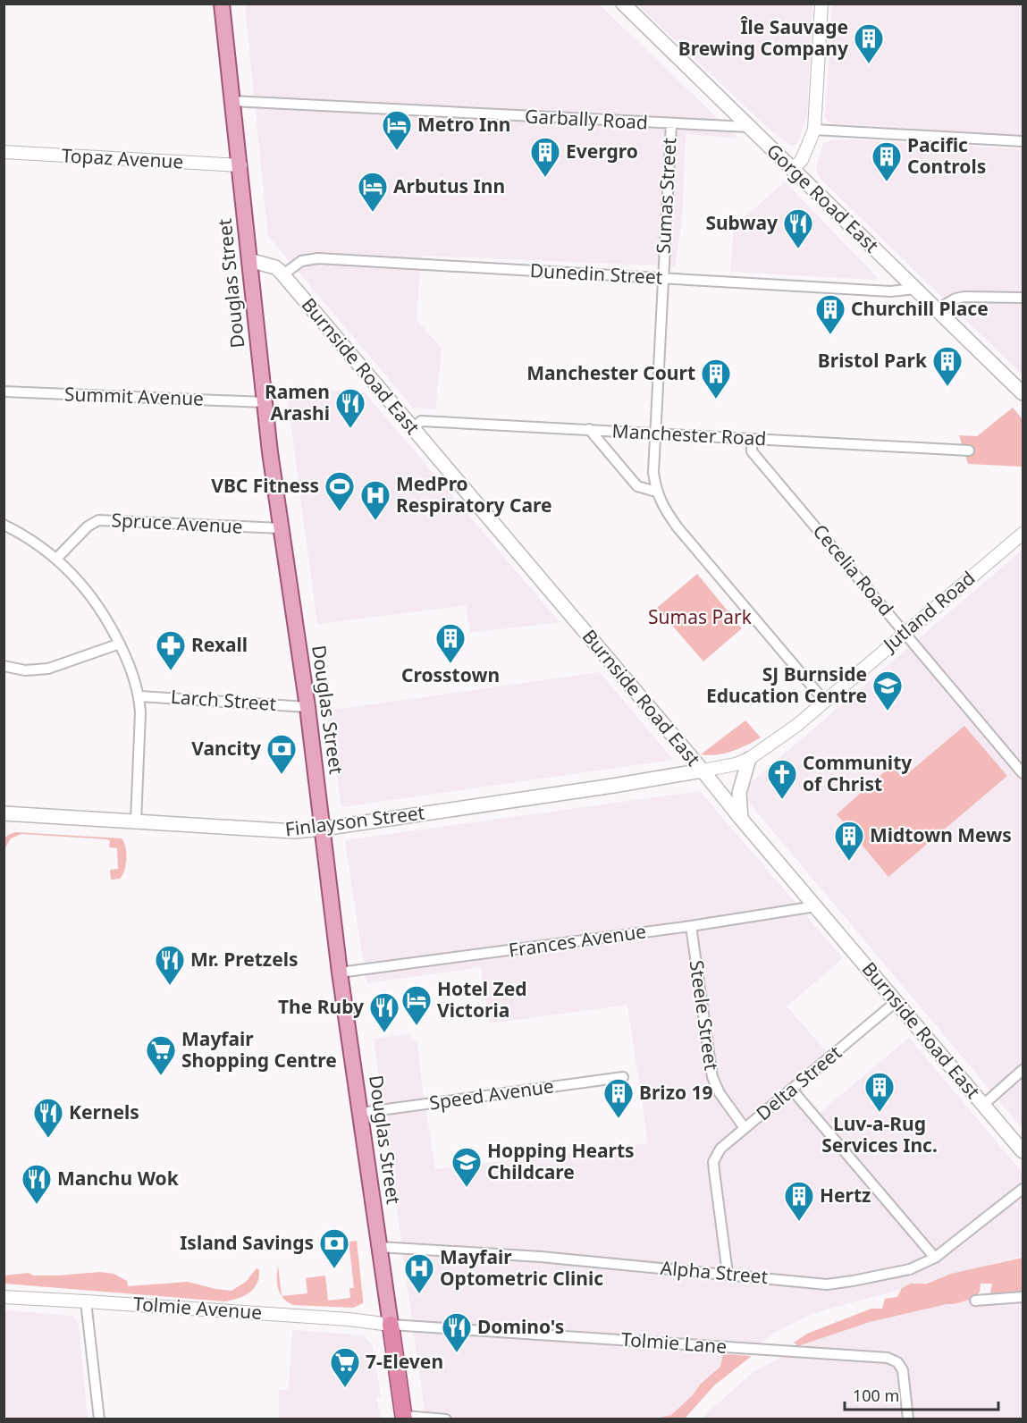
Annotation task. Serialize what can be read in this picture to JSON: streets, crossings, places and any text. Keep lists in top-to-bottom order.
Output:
{
  "streets": {
    "highway": ["Douglas Street"],
    "main road": ["Gorge Road East", "Burnside Road East", "Finlayson Street"],
    "street": [
      "Garbally Road",
      "Topaz Avenue",
      "Sumas Street",
      "Dunedin Street",
      "Summit Avenue",
      "Manchester Road",
      "Spruce Avenue",
      "Cecelia Road",
      "Jutland Road",
      "Larch Street",
      "Frances Avenue",
      "Steele Street",
      "Delta Street",
      "Speed Avenue",
      "Alpha Street",
      "Tolmie Avenue",
      "Tolmie Lane"
    ]
  },
  "crossings": [
    ["Garbally Road", "Sumas Street"],
    ["Garbally Road", "Gorge Road East"],
    ["Garbally Road", "Douglas Street"],
    ["Topaz Avenue", "Douglas Street"],
    ["Sumas Street", "Dunedin Street"],
    ["Sumas Street", "Manchester Road"],
    ["Sumas Street", "Jutland Road"],
    ["Gorge Road East", "Dunedin Street"],
    ["Dunedin Street", "Burnside Road East"],
    ["Douglas Street", "Burnside Road East"],
    ["Douglas Street", "Summit Avenue"],
    ["Douglas Street", "Spruce Avenue"],
    ["Douglas Street", "Larch Street"],
    ["Douglas Street", "Finlayson Street"],
    ["Douglas Street", "Frances Avenue"],
    ["Douglas Street", "Speed Avenue"],
    ["Douglas Street", "Alpha Street"],
    ["Douglas Street", "Tolmie Avenue"],
    ["Douglas Street", "Tolmie Lane"],
    ["Burnside Road East", "Manchester Road"],
    ["Burnside Road East", "Jutland Road"],
    ["Burnside Road East", "Finlayson Street"],
    ["Burnside Road East", "Frances Avenue"],
    ["Burnside Road East", "Delta Street"],
    ["Manchester Road", "Cecelia Road"],
    ["Cecelia Road", "Jutland Road"],
    ["Jutland Road", "Finlayson Street"],
    ["Frances Avenue", "Steele Street"],
    ["Steele Street", "Delta Street"],
    ["Delta Street", "Alpha Street"],
    ["Tolmie Avenue", "Tolmie Lane"]
  ],
  "parks": ["Sumas Park"],
  "places": {
    "building": [
      "Île Sauvage Brewing Company",
      "Evergro",
      "Pacific Controls",
      "Churchill Place",
      "Bristol Park",
      "Manchester Court",
      "Crosstown",
      "Midtown Mews",
      "Luv-a-Rug Services Inc.",
      "Brizo 19",
      "Hertz"
    ],
    "hotel": ["Metro Inn", "Arbutus Inn", "Hotel Zed Victoria"],
    "restaurant": [
      "Subway",
      "Ramen Arashi",
      "Mr. Pretzels",
      "The Ruby",
      "Kernels",
      "Manchu Wok",
      "Domino's"
    ],
    "sports": ["VBC Fitness"],
    "hospital": ["MedPro Respiratory Care", "Mayfair Optometric Clinic"],
    "pharmacy": ["Rexall"],
    "school or university": ["SJ Burnside Education Centre", "Hopping Hearts Childcare"],
    "bank": ["Vancity", "Island Savings"],
    "church": ["Community of Christ"],
    "supermarket": ["Mayfair Shopping Centre", "7-Eleven"]
  },
  "scale_bar": "100 m"
}
